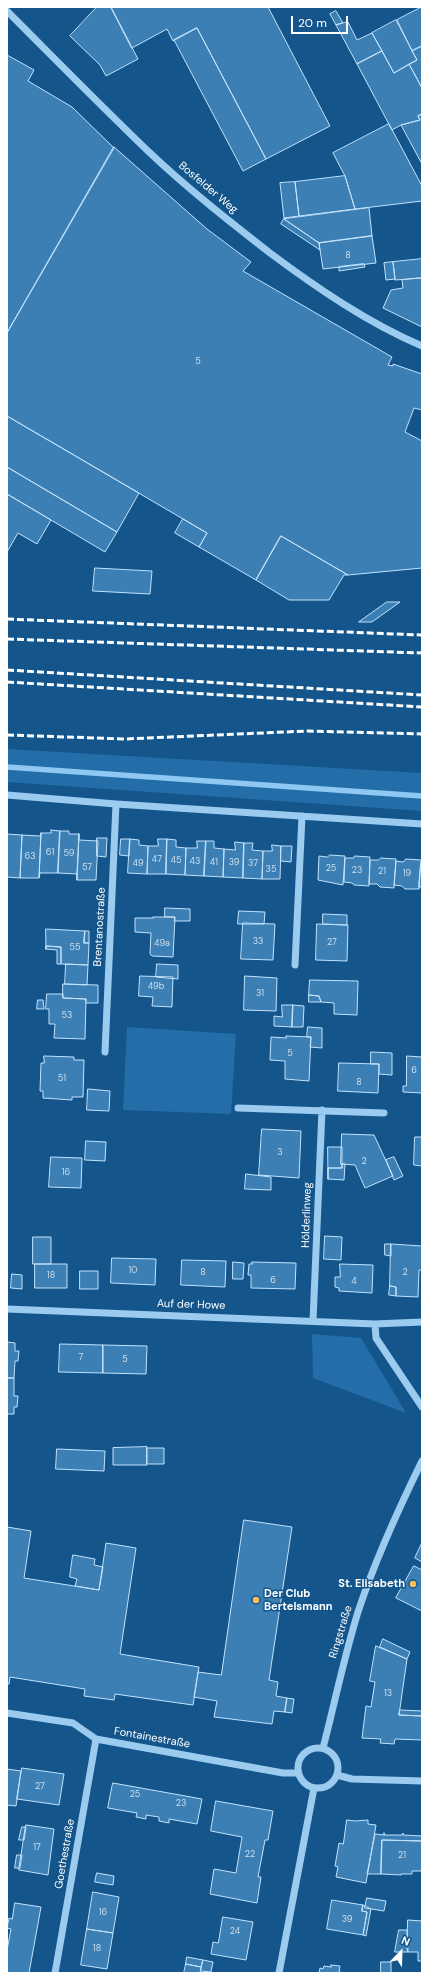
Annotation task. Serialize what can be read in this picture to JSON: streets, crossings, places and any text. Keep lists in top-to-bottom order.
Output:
{
  "streets": {
    "street": [
      "Bosfelder Weg",
      "Brentanostraße",
      "Hölderlinweg",
      "Auf der Howe",
      "Ringstraße",
      "Fontainestraße",
      "Goethestraße"
    ]
  },
  "crossings": [
    ["Hölderlinweg", "Auf der Howe"],
    ["Ringstraße", "Fontainestraße"],
    ["Fontainestraße", "Goethestraße"]
  ],
  "places": ["St. Elisabeth", "Der Club Bertelsmann"],
  "house_numbers": [
    "8",
    "5",
    "61",
    "59",
    "63",
    "47",
    "45",
    "43",
    "41",
    "39",
    "49",
    "37",
    "57",
    "25",
    "35",
    "23",
    "21",
    "19",
    "33",
    "27",
    "49a",
    "55",
    "49b",
    "31",
    "53",
    "5",
    "6",
    "51",
    "8",
    "3",
    "2",
    "16",
    "10",
    "8",
    "2",
    "18",
    "6",
    "4",
    "7",
    "5",
    "13",
    "27",
    "25",
    "23",
    "17",
    "22",
    "21",
    "16",
    "39",
    "24",
    "18"
  ],
  "scale_bar": "20 m",
  "north": "top right"
}
